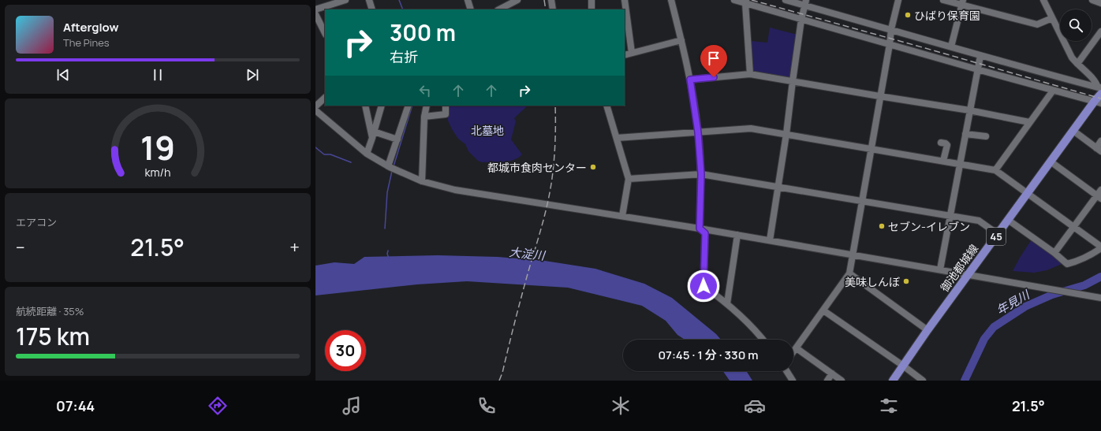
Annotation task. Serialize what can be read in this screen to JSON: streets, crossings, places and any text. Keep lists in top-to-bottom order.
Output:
{
  "streets": {
    "main road": ["45", "御池都城線"]
  },
  "water": ["大淀川", "年見川"],
  "parks": ["北墓地"],
  "places": [
    "ひばり保育園",
    "都城市食肉センター",
    "セブン-イレブン",
    "美味しんぼ"
  ],
  "page": {
    "turn": ["300 m", "右折"],
    "song": ["Afterglow", "The Pines"],
    "tile": [
      "エアコン",
      ["航続距離 · 35%", "175 km"]
    ],
    "heat": ["−", "21.5°", "+"],
    "limit": "30",
    "trip": "07:45 · 1 分 · 330 m",
    "tabs": ["07:44", "21.5°"],
    "gauge": ["19", "km/h"]
  }
}
